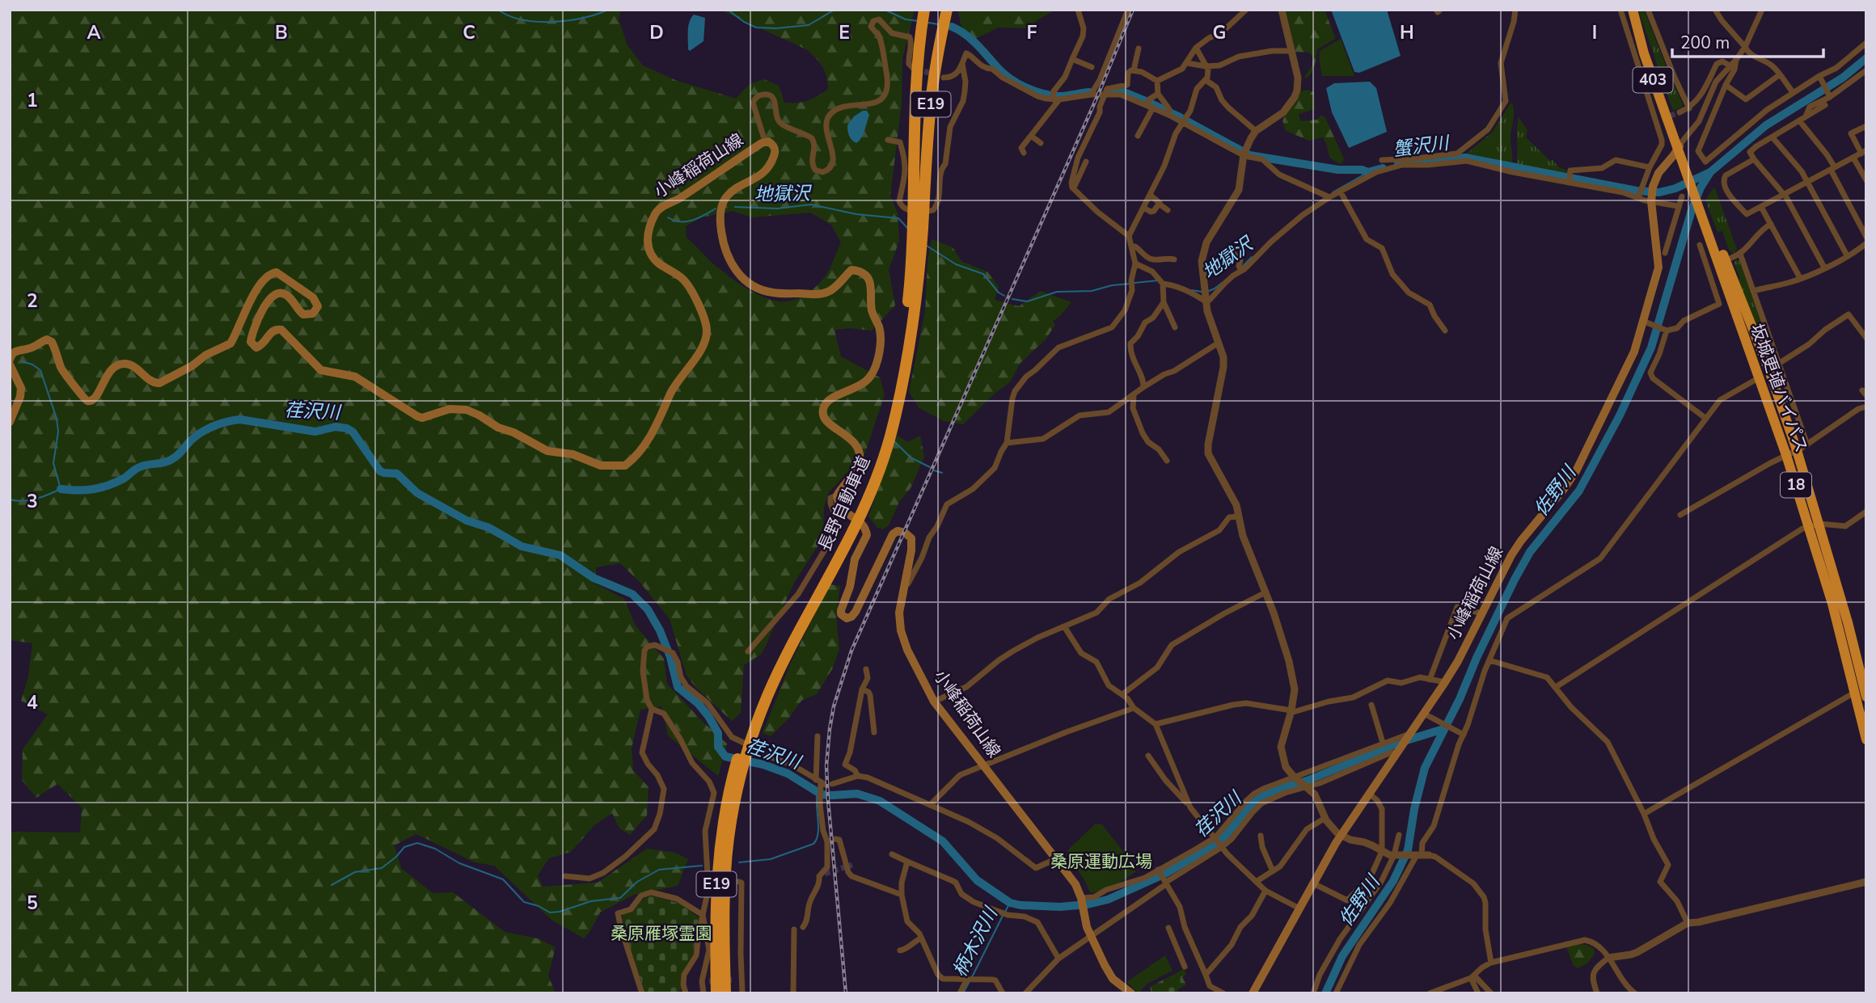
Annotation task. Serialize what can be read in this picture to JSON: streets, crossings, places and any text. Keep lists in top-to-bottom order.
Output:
{
  "streets": {
    "highway": [
      "403",
      "E19",
      "坂城更埴バイパス",
      "18",
      "長野自動車道"
    ],
    "main road": ["小峰稲荷山線"]
  },
  "crossings": [
    ["403", "小峰稲荷山線"],
    ["403", "坂城更埴バイパス"],
    ["小峰稲荷山線", "坂城更埴バイパス"]
  ],
  "water": [
    "蟹沢川",
    "地獄沢",
    "荏沢川",
    "佐野川",
    "柄木沢川"
  ],
  "parks": ["桑原運動広場", "桑原雁塚霊園"],
  "scale_bar": "200 m",
  "grid": {
    "columns": [
      "A",
      "B",
      "C",
      "D",
      "E",
      "F",
      "G",
      "H",
      "I"
    ],
    "rows": [
      "1",
      "2",
      "3",
      "4",
      "5"
    ]
  }
}
